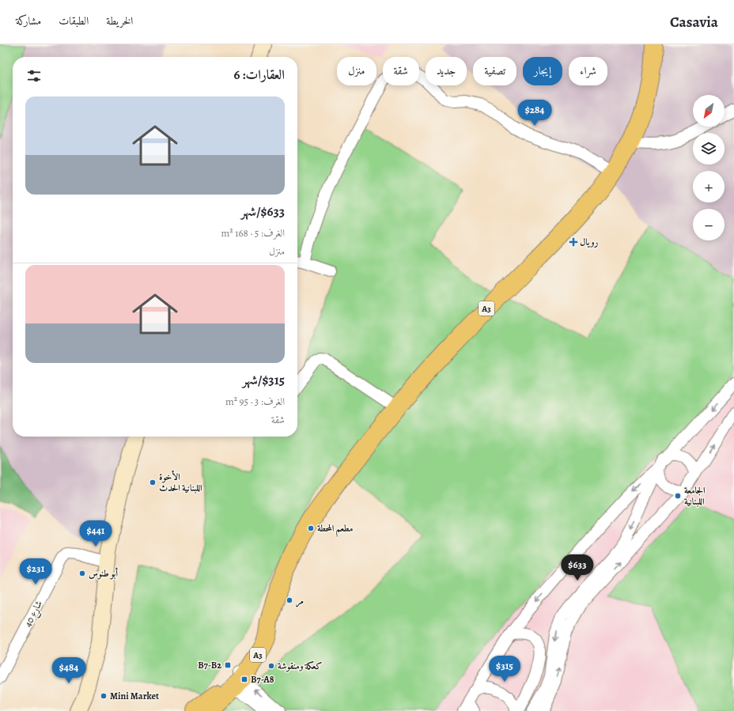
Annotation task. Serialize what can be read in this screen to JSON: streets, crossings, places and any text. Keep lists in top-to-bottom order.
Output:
{
  "streets": {
    "highway": ["A3"],
    "street": ["شارع 40"]
  },
  "places": {
    "health": ["رويال"],
    "other": [
      "الأخوة اللبنانية الحدث",
      "الجامعة اللبنانية",
      "مطعم المحطة",
      "أبو طنوس",
      "مر",
      "كعكة ومنقوشة",
      "Mini Market"
    ],
    "transit": ["B7-B2", "B7-A8"]
  },
  "north": "bottom left",
  "page": {
    "header": "Casavia",
    "nav": ["الخريطة", "الطبقات", "مشاركة"],
    "chip": [
      "شراء",
      "إيجار",
      "تصفية",
      "جديد",
      "شقة",
      "منزل"
    ],
    "heading": "العقارات: 6",
    "map_buttons": ["+", "−"],
    "list": [
      {
        "name": "$633/شهر",
        "note": "الغرف: 5 · 168 m² · منزل"
      },
      {
        "name": "$315/شهر",
        "note": "الغرف: 3 · 95 m² · شقة"
      }
    ],
    "price": [
      "$284",
      "$441",
      "$633",
      "$231",
      "$315",
      "$484"
    ]
  }
}
